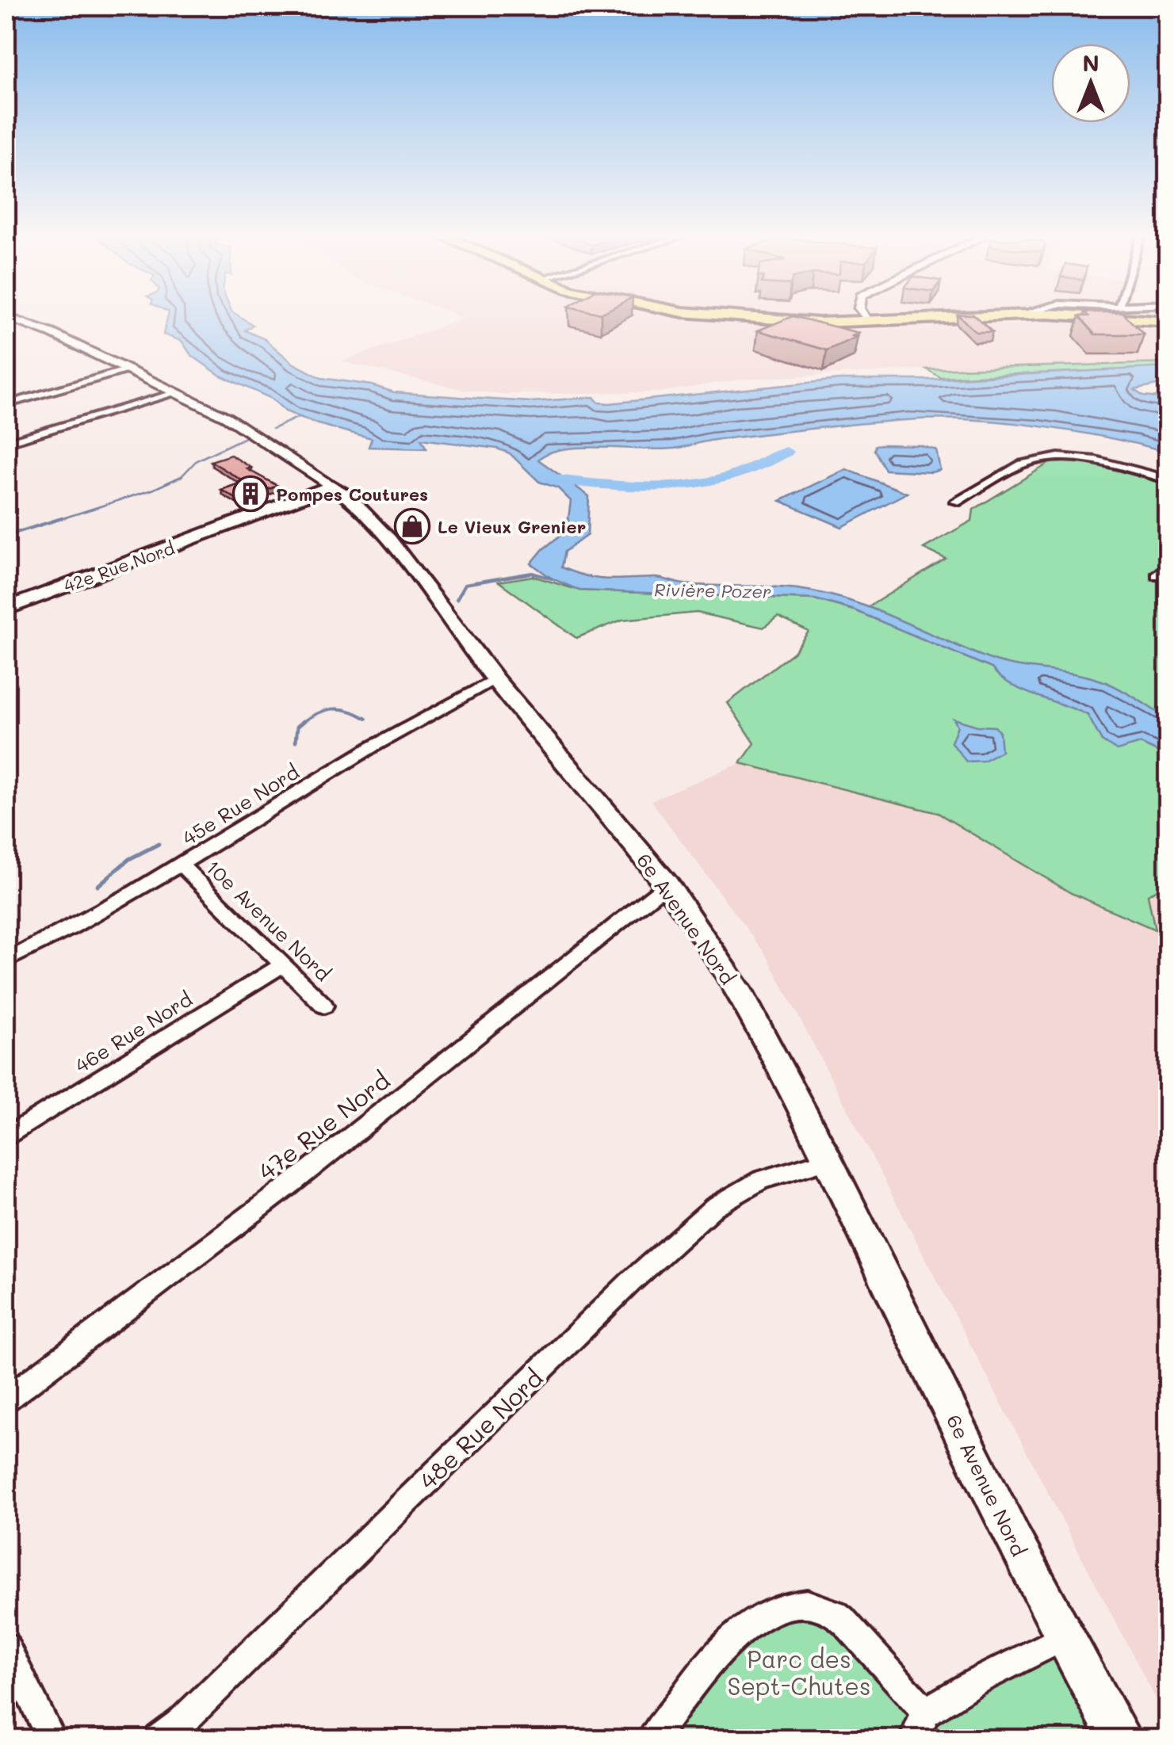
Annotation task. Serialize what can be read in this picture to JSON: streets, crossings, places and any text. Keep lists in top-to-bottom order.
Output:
{
  "streets": {
    "main road": ["42e Rue Nord", "6e Avenue Nord"],
    "street": [
      "45e Rue Nord",
      "10e Avenue Nord",
      "46e Rue Nord",
      "47e Rue Nord",
      "48e Rue Nord"
    ]
  },
  "crossings": [
    ["42e Rue Nord", "6e Avenue Nord"],
    ["45e Rue Nord", "6e Avenue Nord"],
    ["45e Rue Nord", "10e Avenue Nord"],
    ["6e Avenue Nord", "47e Rue Nord"],
    ["6e Avenue Nord", "48e Rue Nord"],
    ["10e Avenue Nord", "46e Rue Nord"]
  ],
  "water": ["Rivière Pozer"],
  "parks": ["Parc des Sept-Chutes"],
  "places": {
    "building": ["Pompes Coutures"],
    "shop": ["Le Vieux Grenier"]
  },
  "north": "top"
}
